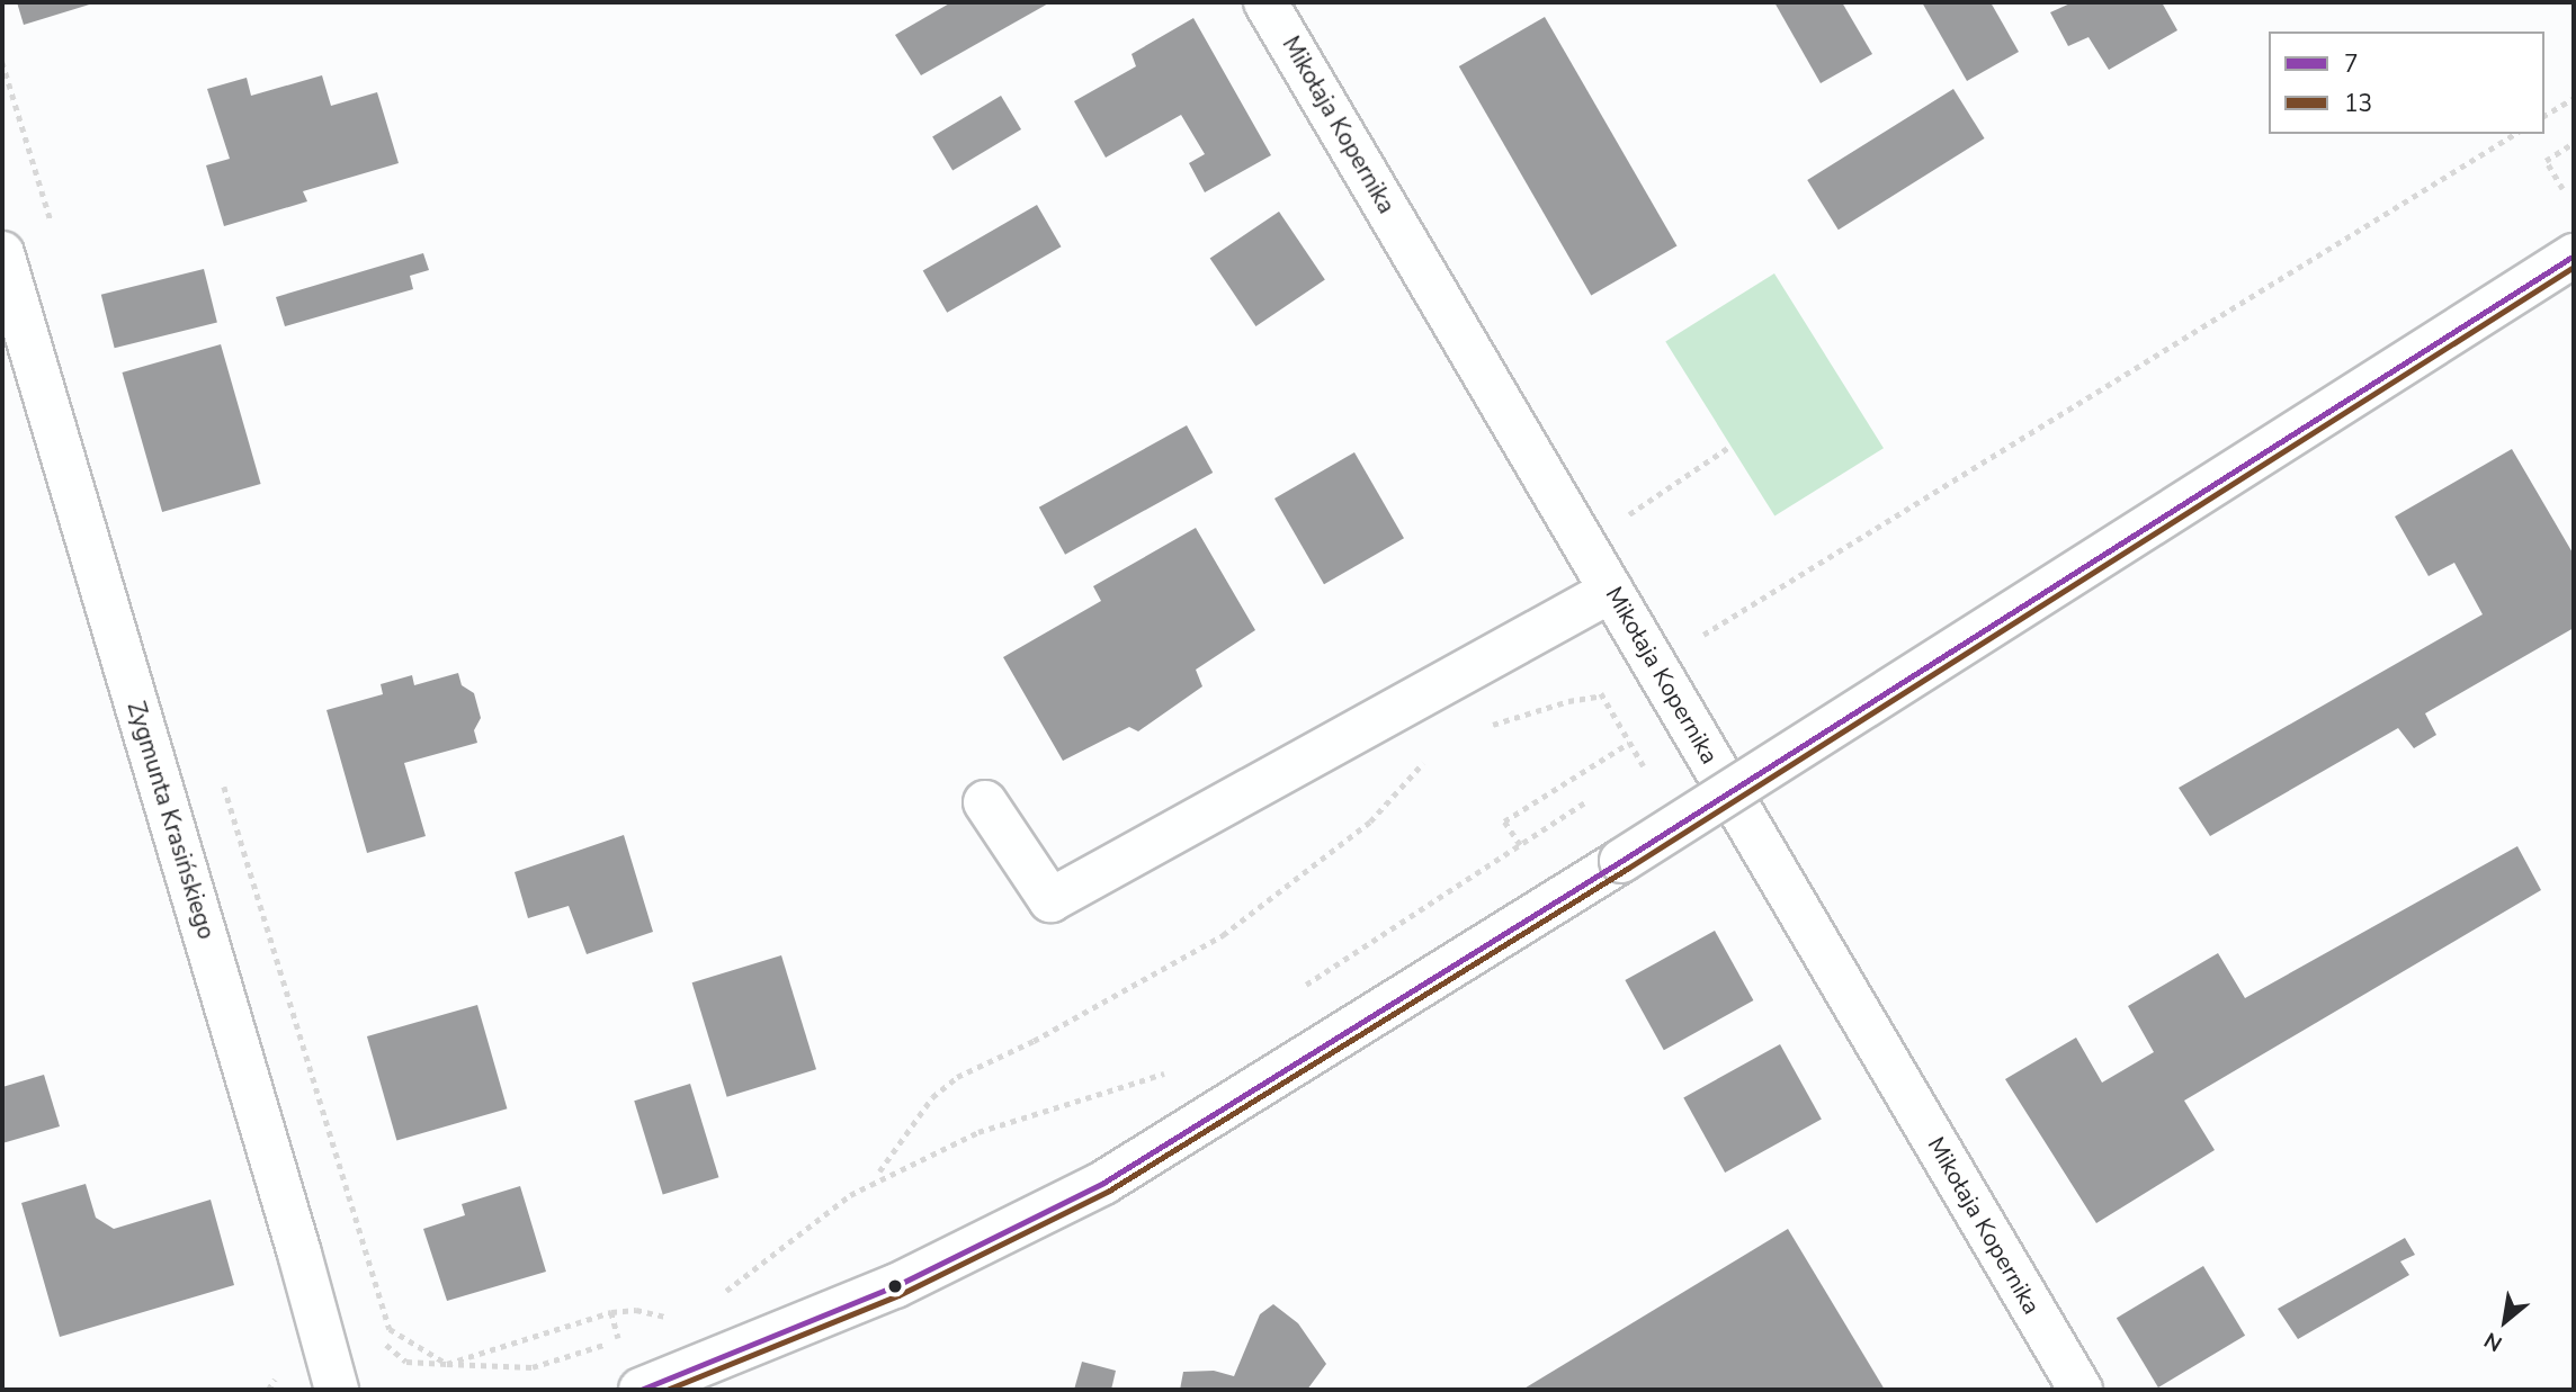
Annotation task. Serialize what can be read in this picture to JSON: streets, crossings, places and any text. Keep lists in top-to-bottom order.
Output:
{
  "streets": {
    "street": ["Mikołaja Kopernika", "Zygmunta Krasińskiego"]
  },
  "lines": ["transit line 7", "transit line 13"],
  "legend": ["7", "13"],
  "north": "bottom left"
}
